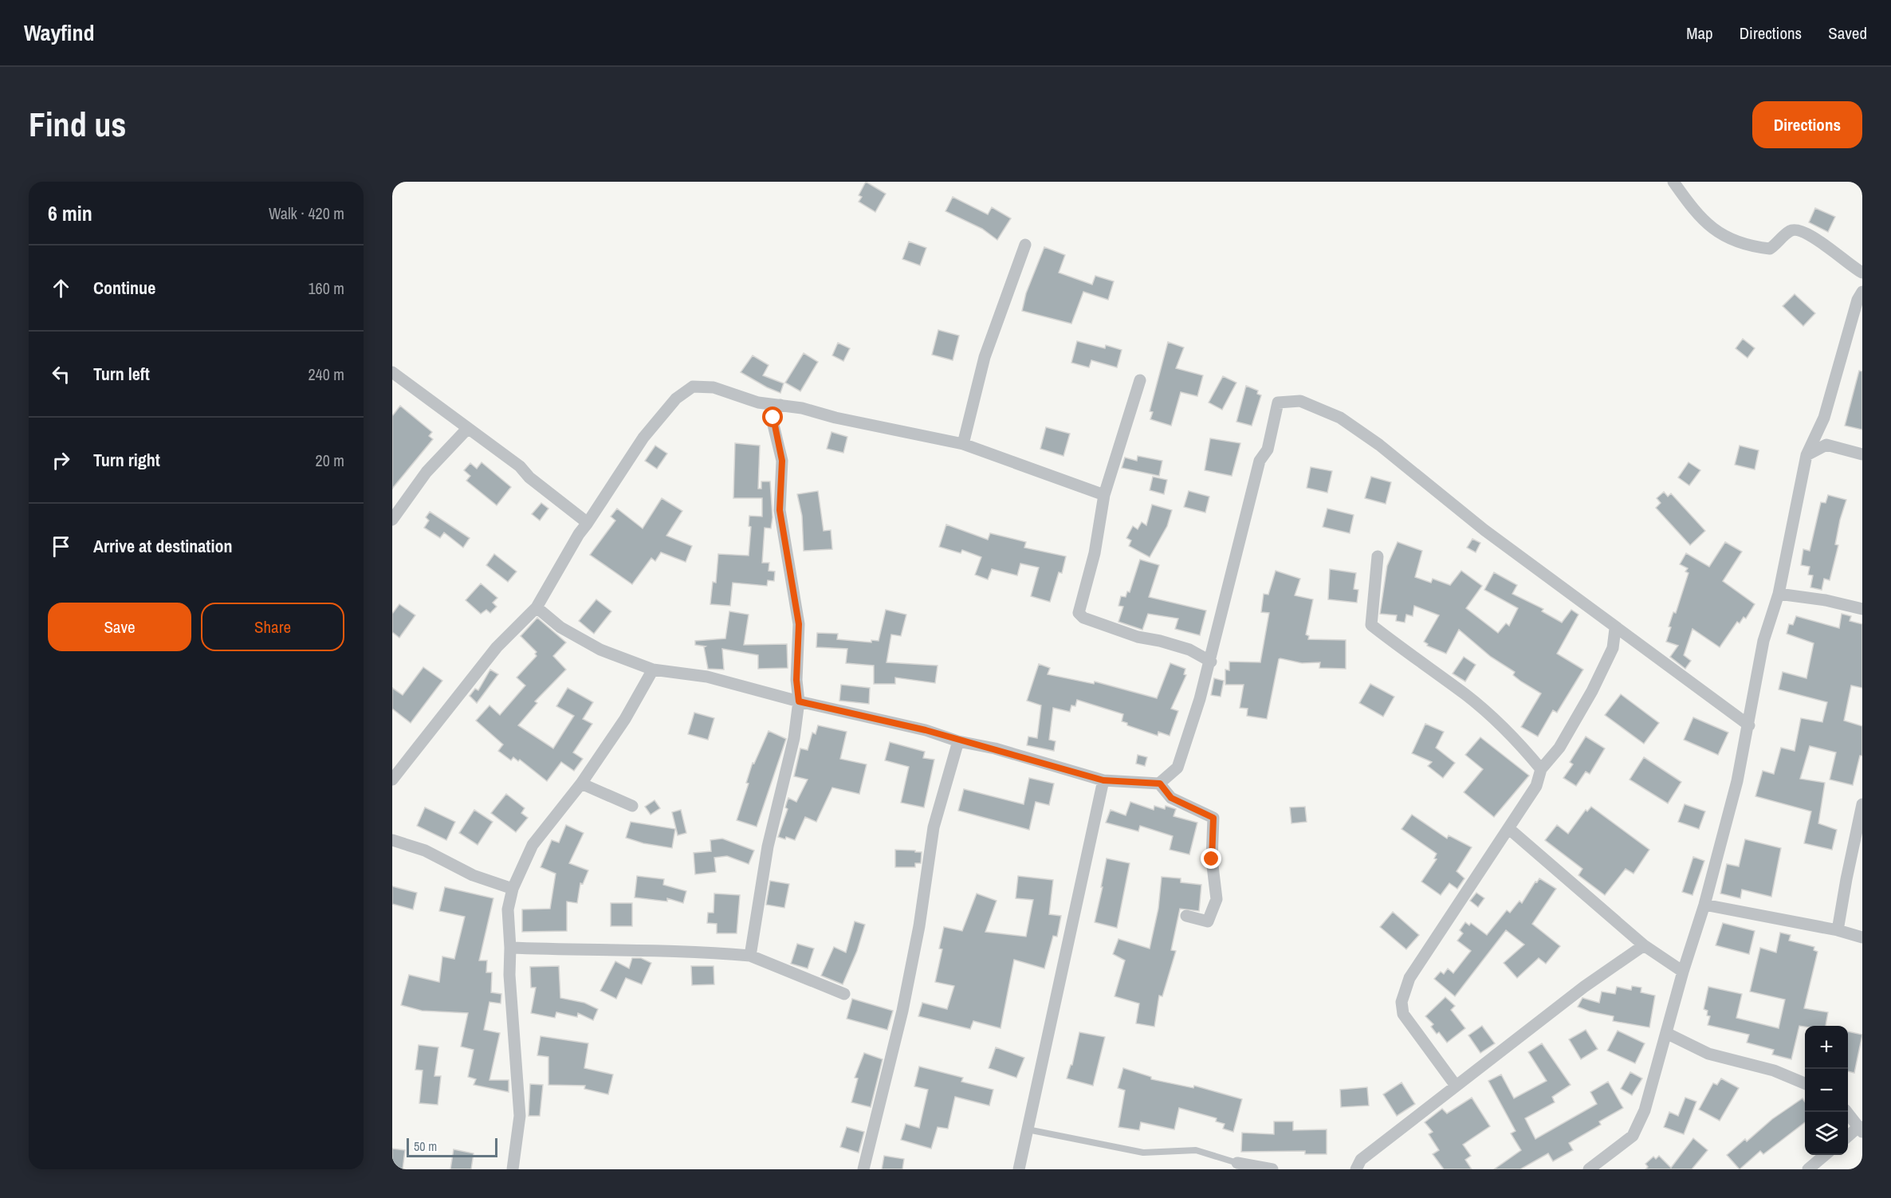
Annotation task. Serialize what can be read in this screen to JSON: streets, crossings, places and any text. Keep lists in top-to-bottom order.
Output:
{
  "scale_bar": "50 m",
  "page": {
    "header": "Wayfind",
    "nav": ["Map", "Directions", "Saved"],
    "buttons": [
      "Directions",
      ["Save", "Share"]
    ],
    "title": "Find us",
    "heading": ["6 min", "Walk · 420 m"],
    "list": [
      ["Continue", "160 m"],
      ["Turn left", "240 m"],
      ["Turn right", "20 m"],
      "Arrive at destination"
    ],
    "map_buttons": ["+", "−"],
    "scale": "50 m"
  }
}
